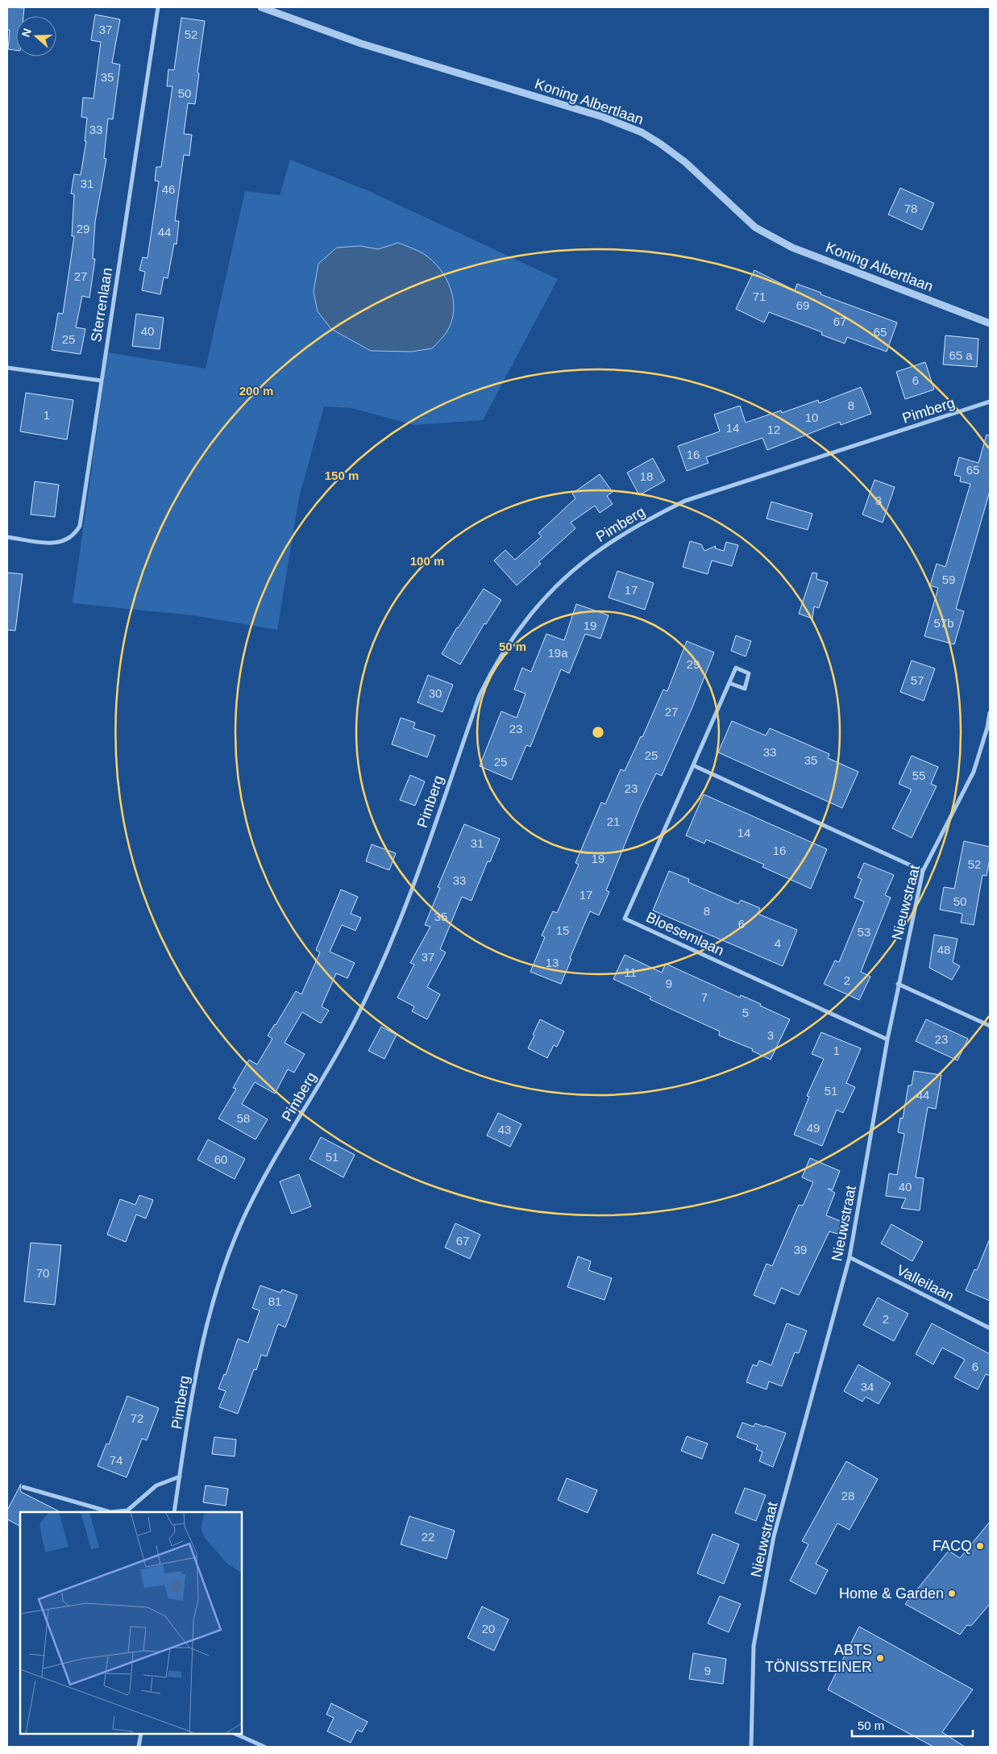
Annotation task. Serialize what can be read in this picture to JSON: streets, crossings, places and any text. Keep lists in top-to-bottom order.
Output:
{
  "streets": {
    "street": [
      "Koning Albertlaan",
      "Sterrenlaan",
      "Pimberg",
      "Nieuwstraat",
      "Bloesemlaan",
      "Valleilaan"
    ]
  },
  "crossings": [
    ["Nieuwstraat", "Bloesemlaan"],
    ["Nieuwstraat", "Valleilaan"]
  ],
  "places": ["FACQ", "Home & Garden", "ABTS TÖNISSTEINER"],
  "house_numbers": [
    "37",
    "52",
    "35",
    "50",
    "33",
    "31",
    "46",
    "78",
    "29",
    "44",
    "27",
    "71",
    "69",
    "67",
    "40",
    "65",
    "25",
    "65 a",
    "6",
    "8",
    "1",
    "10",
    "14",
    "12",
    "16",
    "65",
    "18",
    "3",
    "59",
    "17",
    "57b",
    "19",
    "19a",
    "29",
    "57",
    "30",
    "27",
    "23",
    "33",
    "25",
    "35",
    "25",
    "55",
    "23",
    "21",
    "14",
    "31",
    "16",
    "19",
    "52",
    "33",
    "17",
    "50",
    "8",
    "35",
    "6",
    "15",
    "53",
    "4",
    "48",
    "37",
    "13",
    "11",
    "2",
    "9",
    "7",
    "5",
    "3",
    "23",
    "1",
    "51",
    "44",
    "58",
    "49",
    "43",
    "51",
    "60",
    "40",
    "67",
    "39",
    "70",
    "81",
    "2",
    "6",
    "34",
    "72",
    "74",
    "28",
    "22",
    "20",
    "9"
  ],
  "scale_bar": "50 m",
  "north": "left",
  "rings": [
    "200 m",
    "150 m",
    "100 m",
    "50 m"
  ]
}
